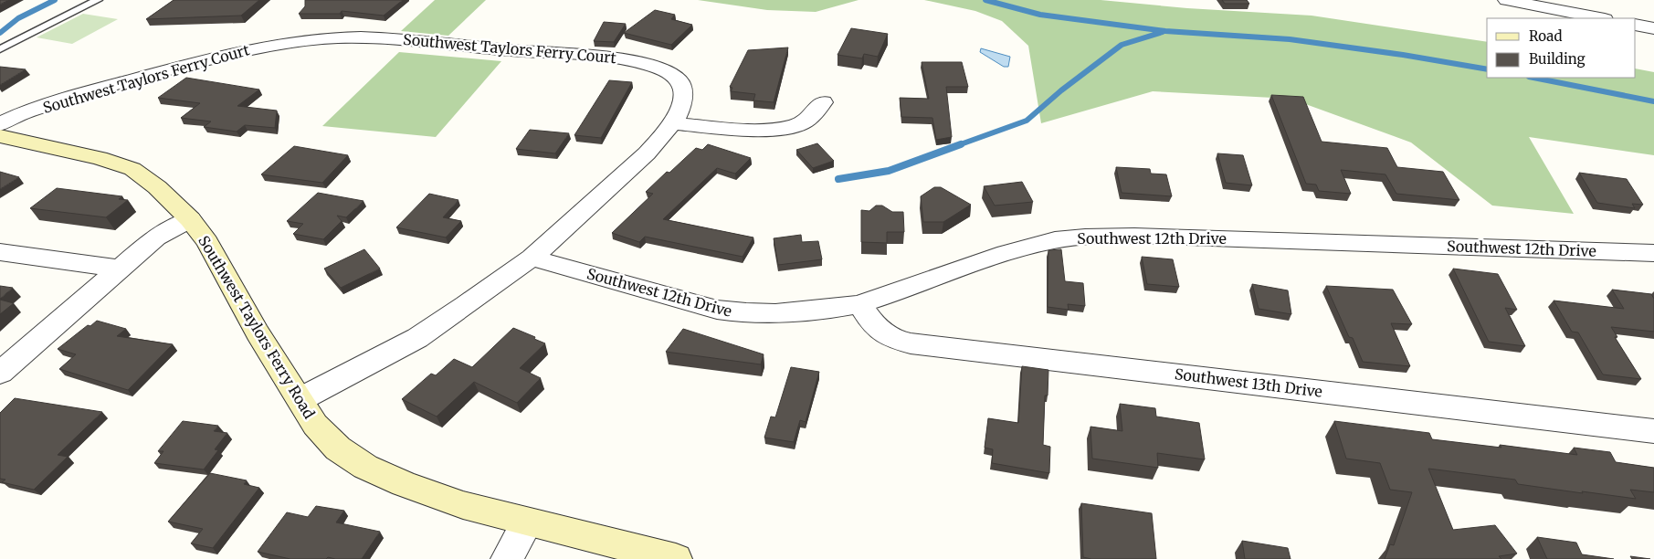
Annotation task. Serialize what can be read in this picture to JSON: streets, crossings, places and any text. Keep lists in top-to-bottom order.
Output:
{
  "streets": {
    "street": [
      "Southwest Taylors Ferry Court",
      "Southwest 12th Drive",
      "Southwest Taylors Ferry Road",
      "Southwest 13th Drive"
    ]
  },
  "crossings": [
    ["Southwest Taylors Ferry Court", "Southwest 12th Drive"],
    ["Southwest Taylors Ferry Court", "Southwest Taylors Ferry Road"],
    ["Southwest 12th Drive", "Southwest 13th Drive"]
  ],
  "legend": ["Road", "Building"]
}
